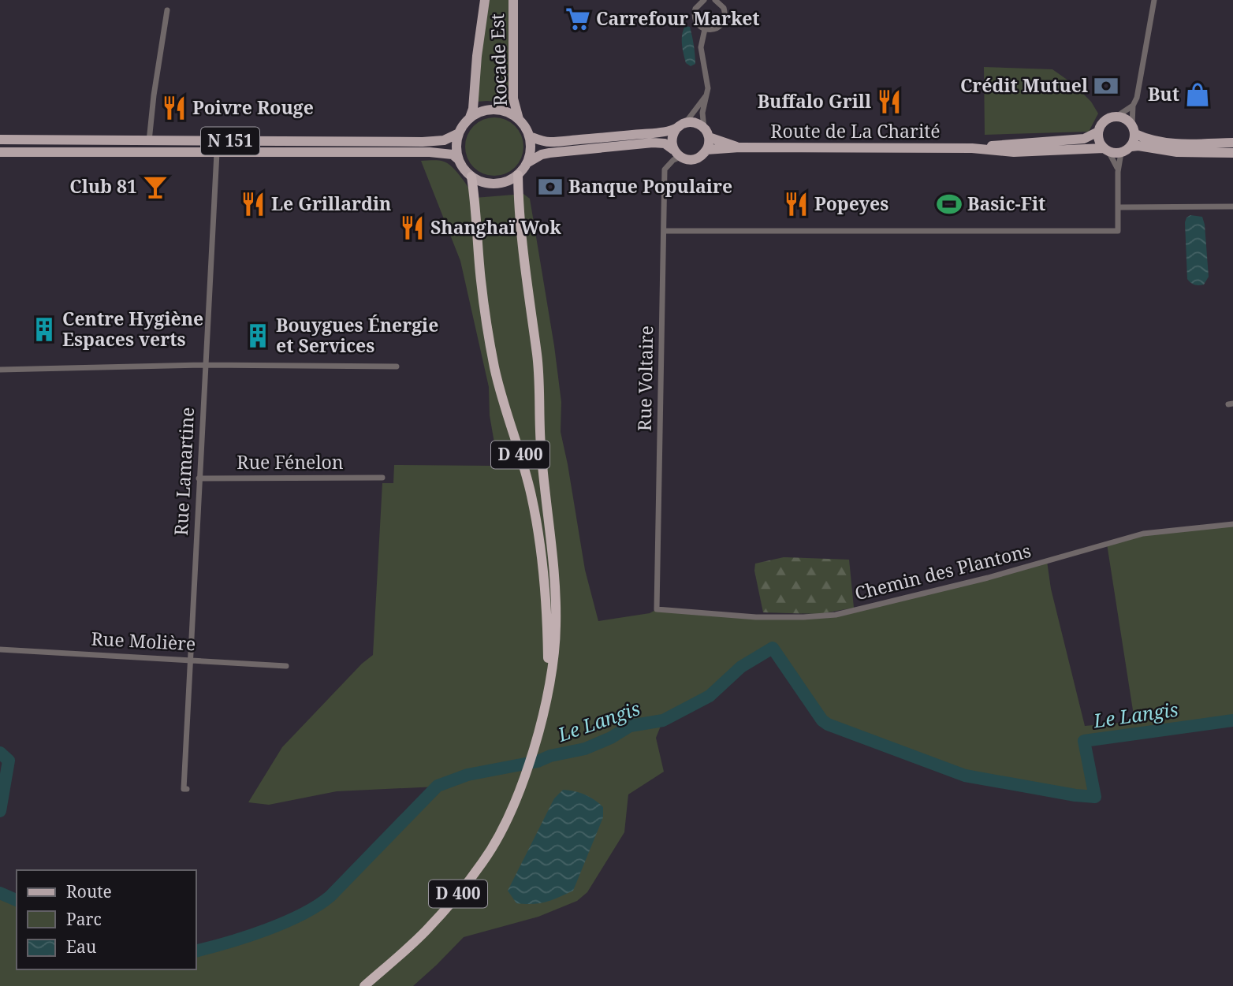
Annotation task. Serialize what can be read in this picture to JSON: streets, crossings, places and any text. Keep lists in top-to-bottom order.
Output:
{
  "streets": {
    "highway": ["D 400"],
    "main road": ["Rocade Est", "Route de La Charité", "N 151"],
    "street": [
      "Rue Voltaire",
      "Rue Fénelon",
      "Rue Lamartine",
      "Chemin des Plantons",
      "Rue Molière"
    ]
  },
  "crossings": [
    ["Rocade Est", "N 151"],
    ["Rocade Est", "D 400"],
    ["Route de La Charité", "Rue Voltaire"],
    ["N 151", "D 400"],
    ["N 151", "Rue Lamartine"],
    ["Rue Voltaire", "Chemin des Plantons"],
    ["Rue Fénelon", "Rue Lamartine"],
    ["Rue Lamartine", "Rue Molière"]
  ],
  "water": ["Le Langis"],
  "places": {
    "supermarket": ["Carrefour Market"],
    "bank": ["Crédit Mutuel", "Banque Populaire"],
    "shop": ["But"],
    "restaurant": [
      "Buffalo Grill",
      "Poivre Rouge",
      "Le Grillardin",
      "Popeyes",
      "Shanghaï Wok"
    ],
    "bar": ["Club 81"],
    "sports": ["Basic-Fit"],
    "building": ["Centre Hygiène Espaces verts", "Bouygues Énergie et Services"]
  },
  "legend": ["Route", "Parc", "Eau"]
}
